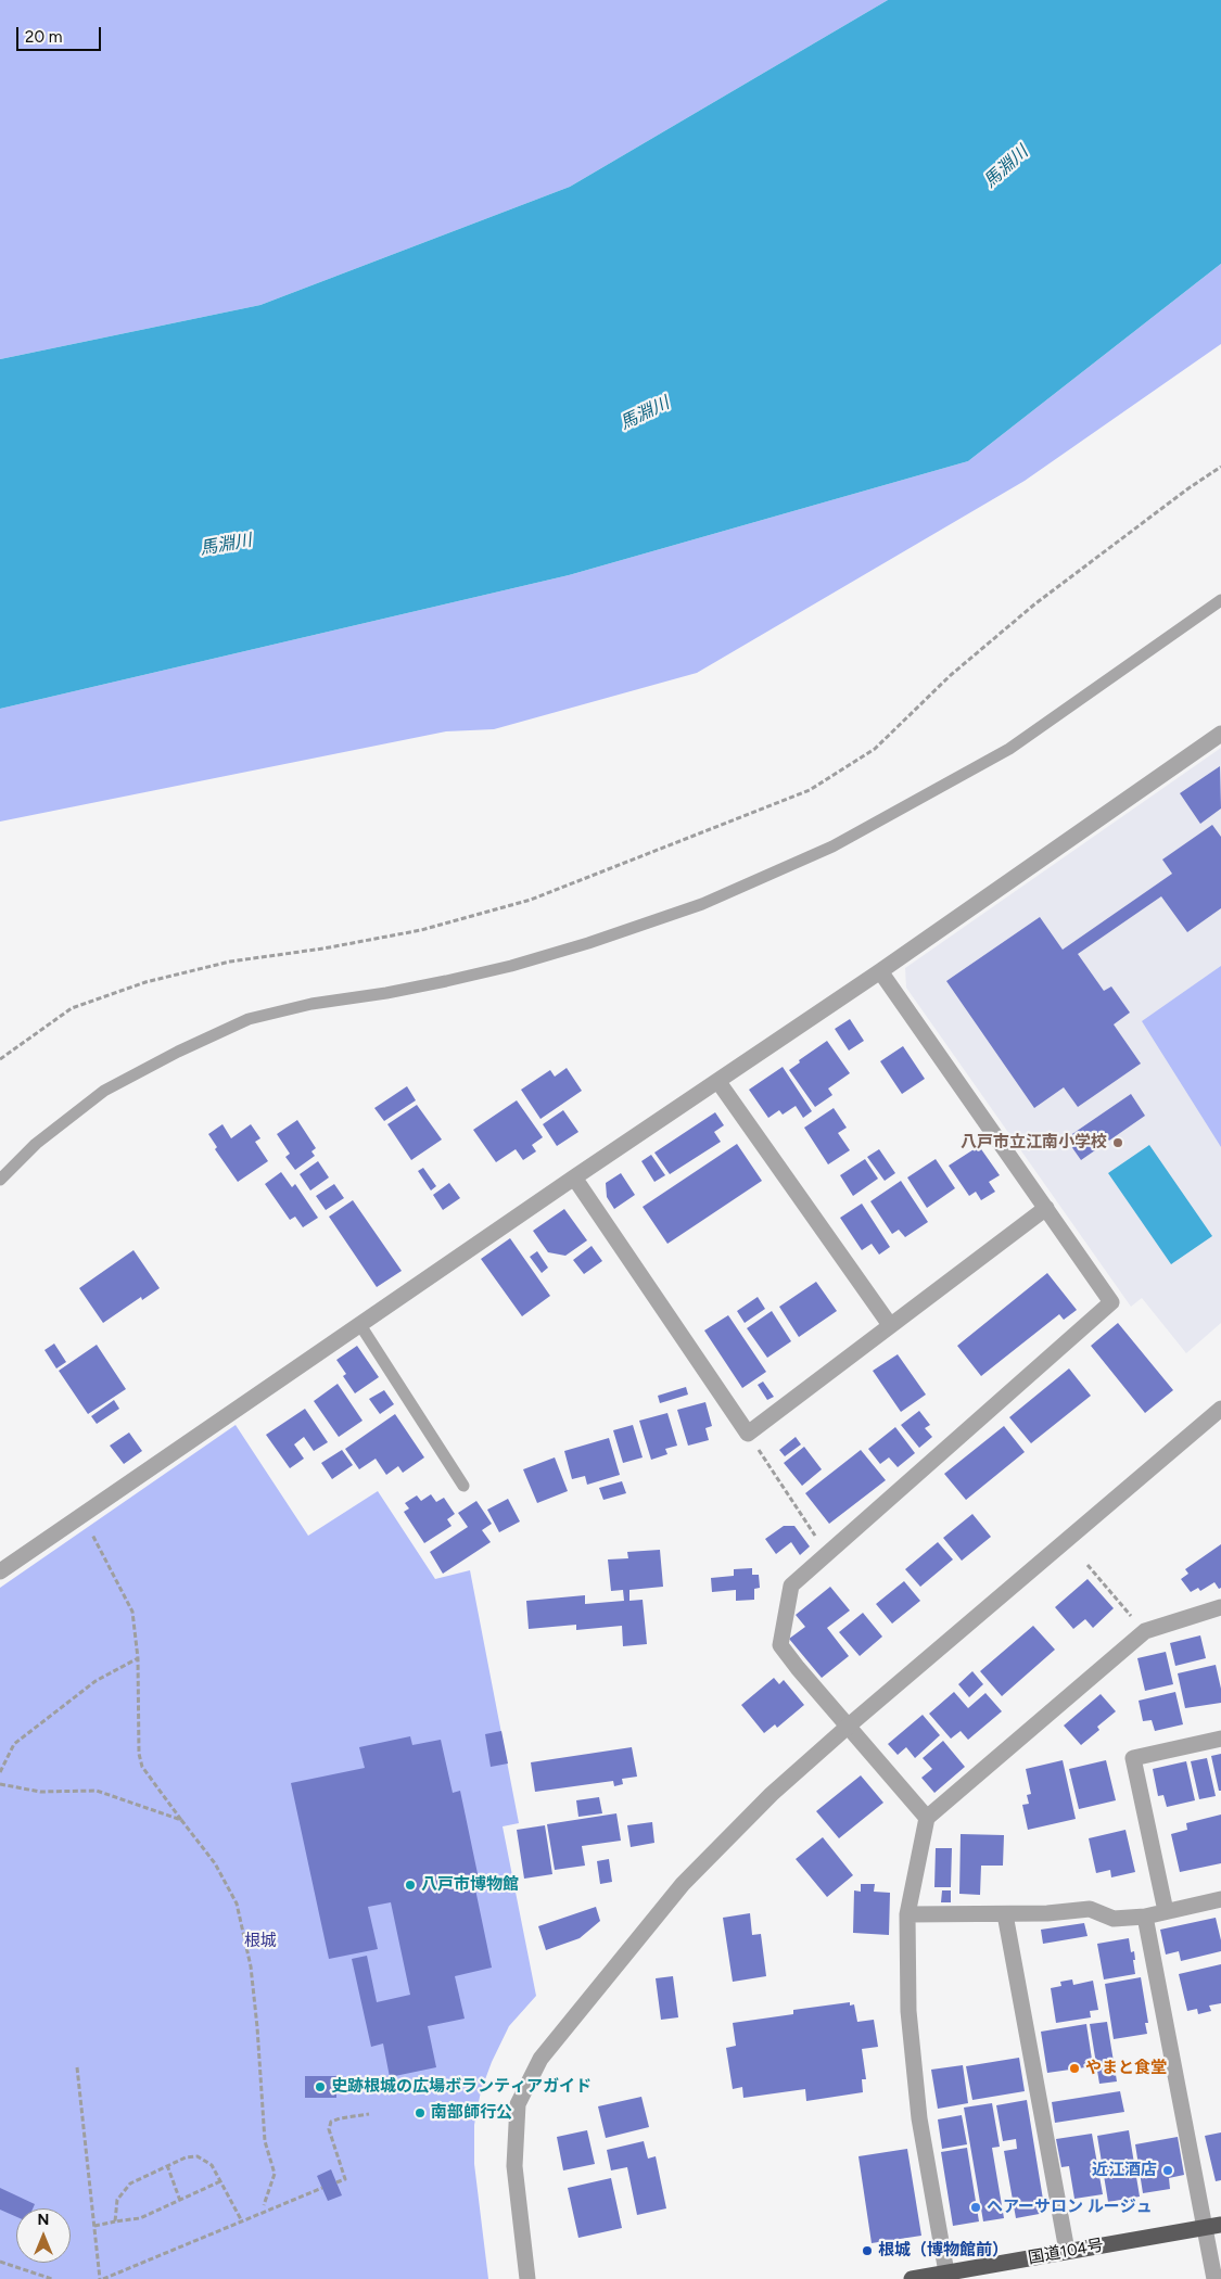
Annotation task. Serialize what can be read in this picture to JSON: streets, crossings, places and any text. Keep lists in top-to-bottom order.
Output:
{
  "streets": {
    "highway": ["国道104号"]
  },
  "water": ["馬淵川"],
  "parks": ["根城"],
  "places": [
    "八戸市立江南小学校",
    "八戸市博物館",
    "やまと食堂",
    "史跡根城の広場ボランティアガイド",
    "南部師行公",
    "近江酒店",
    "ヘアーサロン ルージュ",
    "根城（博物館前）"
  ],
  "scale_bar": "20 m",
  "north": "top"
}
